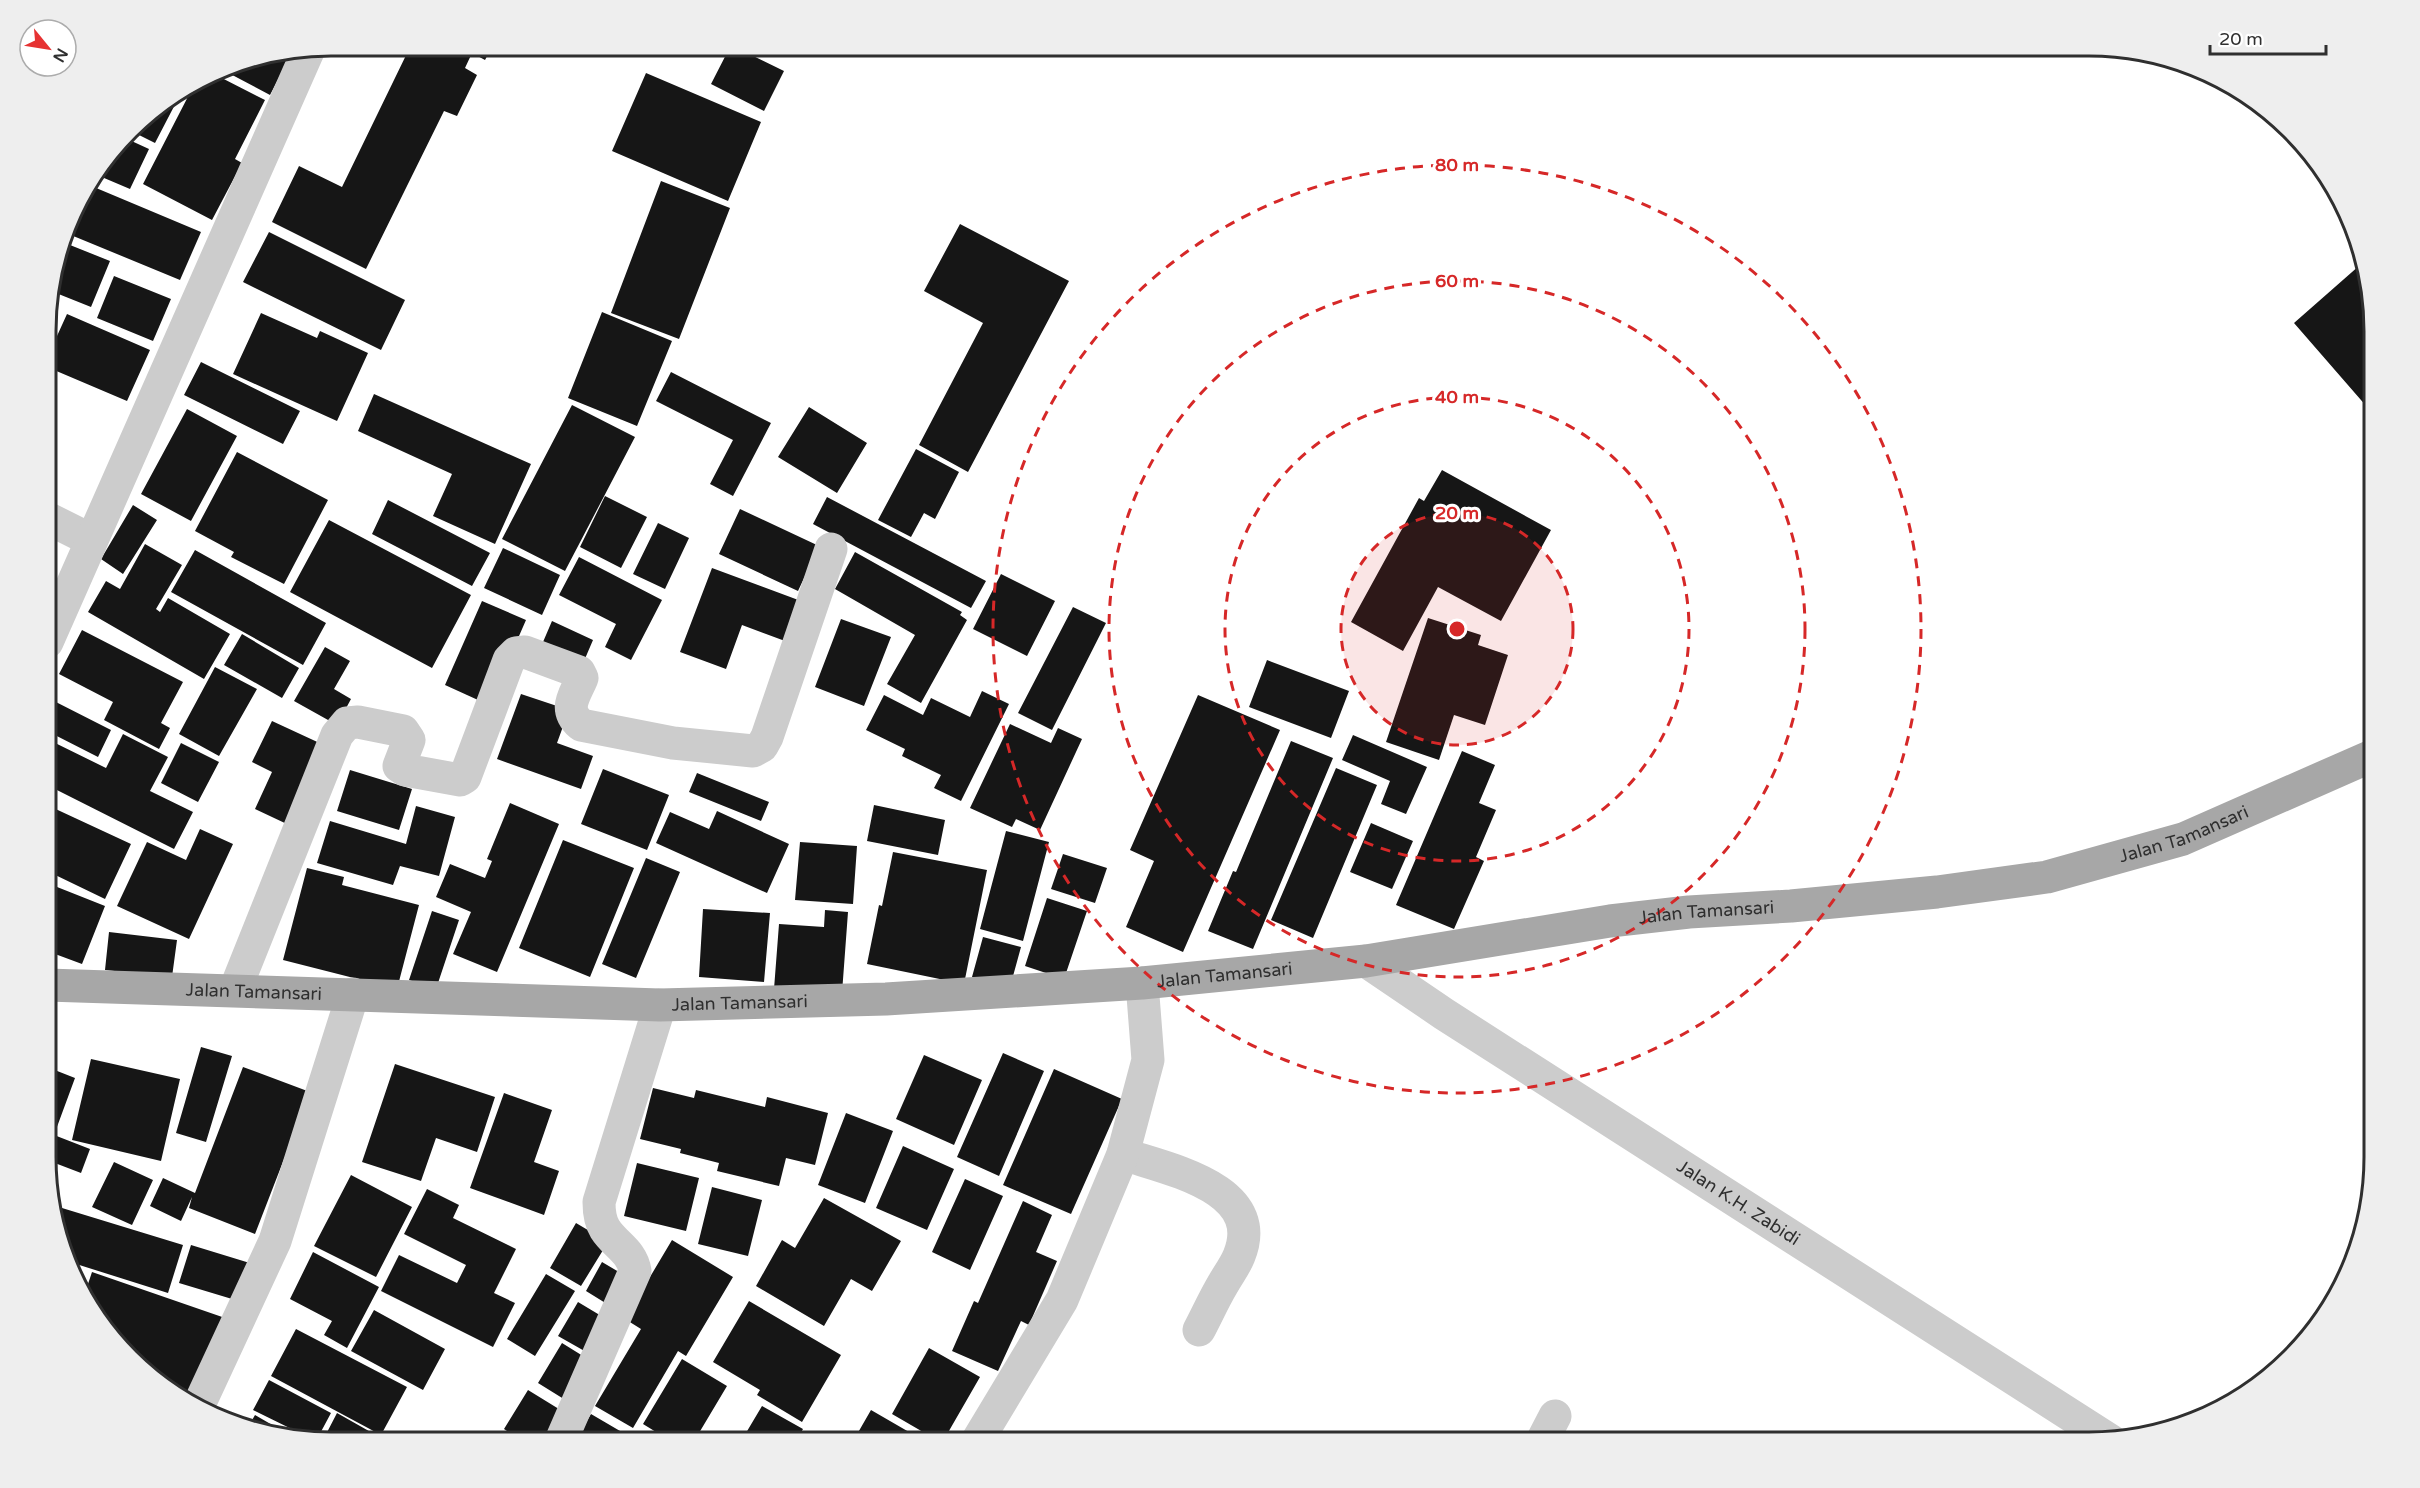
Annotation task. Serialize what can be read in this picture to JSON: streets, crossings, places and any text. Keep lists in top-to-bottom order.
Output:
{
  "streets": {
    "main road": ["Jalan Tamansari"],
    "street": ["Jalan K.H. Zabidi"]
  },
  "crossings": [
    ["Jalan Tamansari", "Jalan K.H. Zabidi"]
  ],
  "scale_bar": "20 m",
  "north": "bottom right",
  "rings": [
    "80 m",
    "60 m",
    "40 m",
    "20 m"
  ]
}
